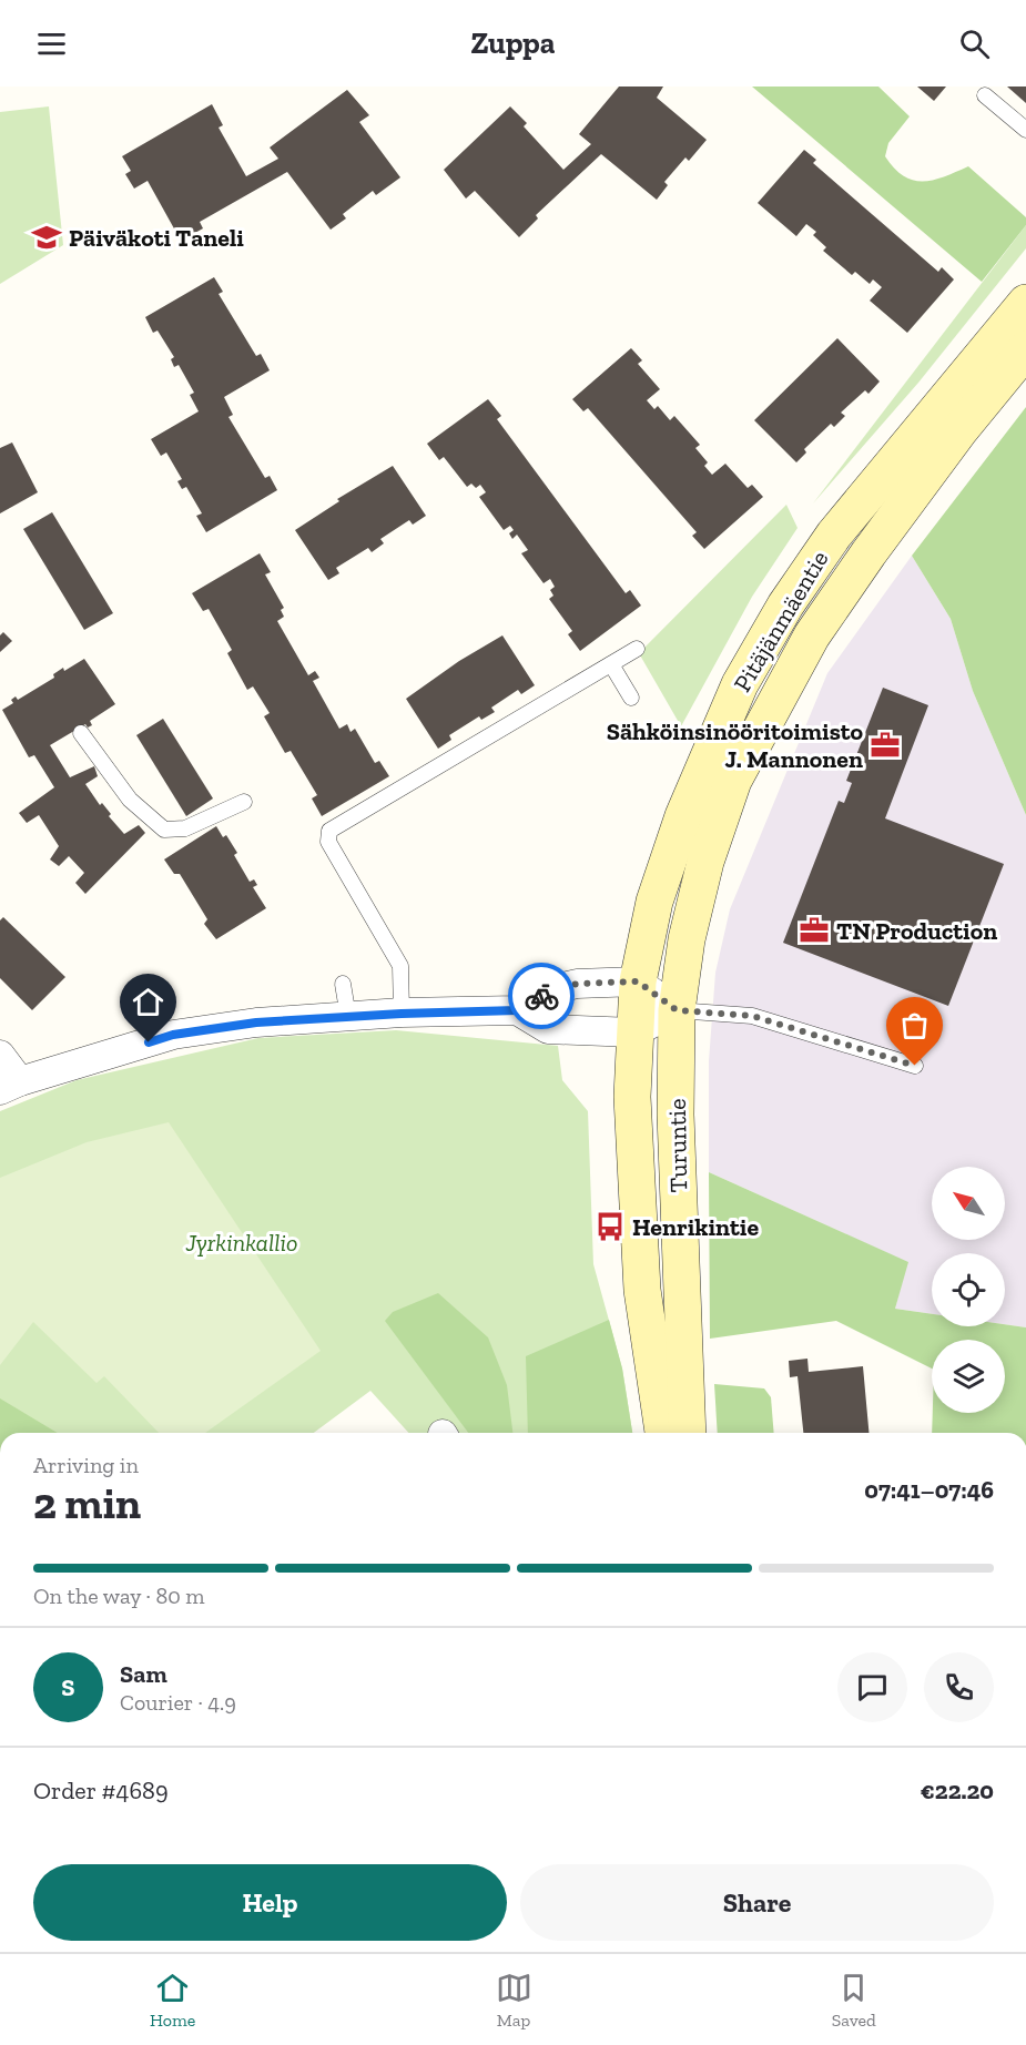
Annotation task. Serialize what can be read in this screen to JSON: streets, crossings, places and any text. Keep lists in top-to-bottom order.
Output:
{
  "streets": {
    "main road": ["Pitäjänmäentie", "Turuntie"]
  },
  "crossings": [
    ["Pitäjänmäentie", "Turuntie"]
  ],
  "parks": ["Jyrkinkallio"],
  "places": {
    "school or university": ["Päiväkoti Taneli"],
    "office": ["Sähköinsinööritoimisto J. Mannonen", "TN Production"],
    "bus stop": ["Henrikintie"]
  },
  "north": "top left",
  "page": {
    "header": "Zuppa",
    "heading": ["2 min", "Arriving in", "07:41–07:46"],
    "panel": [
      "Sam",
      "Courier · 4.9",
      "Order #4689",
      "€22.20"
    ],
    "bar": "On the way · 80 m",
    "round": "S",
    "buttons": ["Help", "Share"],
    "tabs": ["Home", "Map", "Saved"]
  }
}
